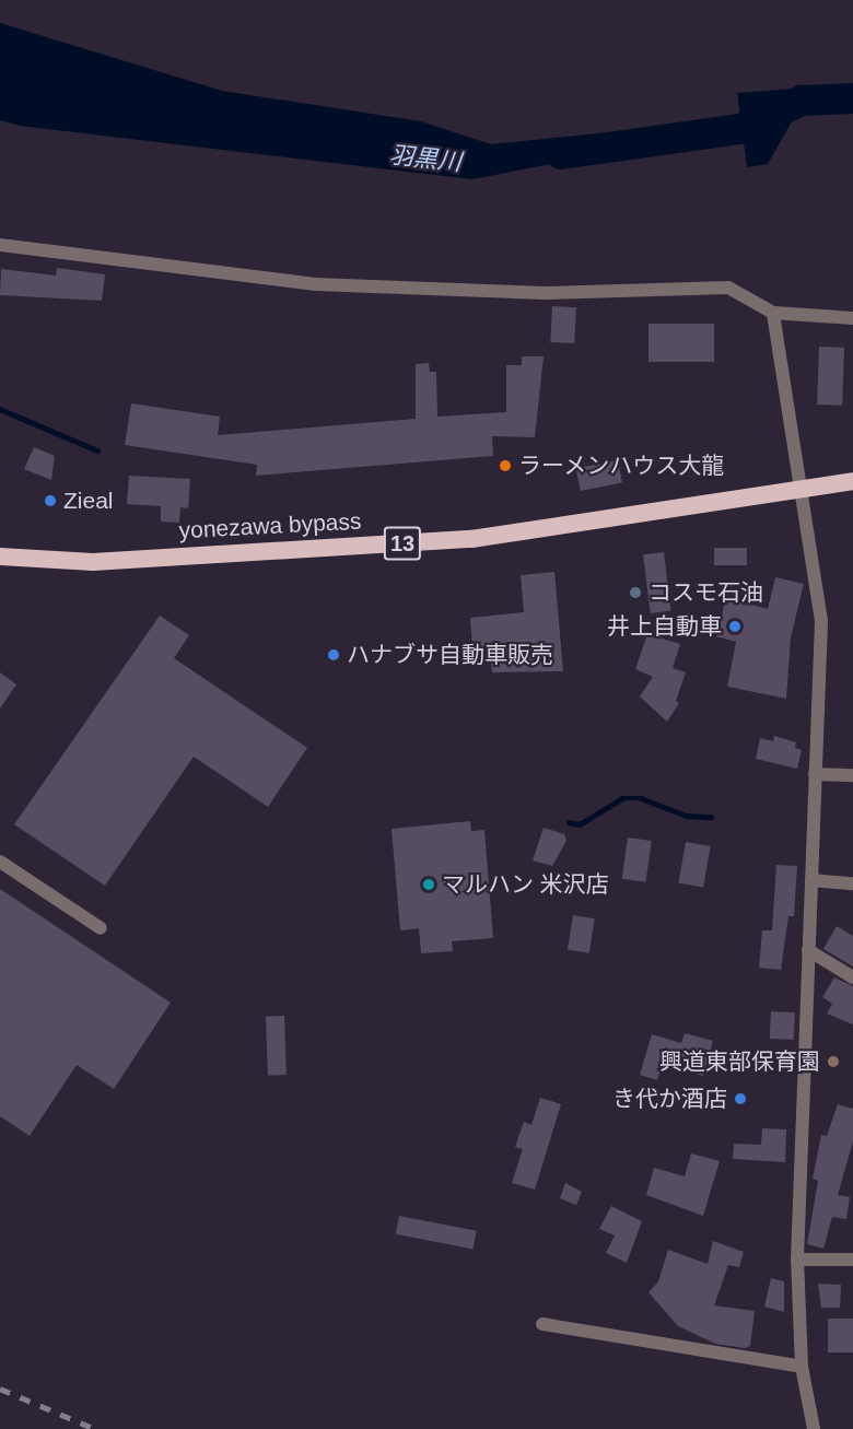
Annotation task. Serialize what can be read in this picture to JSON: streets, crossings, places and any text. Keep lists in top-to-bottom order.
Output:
{
  "streets": {
    "highway": ["yonezawa bypass", "13"]
  },
  "water": ["羽黒川"],
  "places": [
    "ラーメンハウス大龍",
    "Zieal",
    "コスモ石油",
    "井上自動車",
    "ハナブサ自動車販売",
    "マルハン 米沢店",
    "興道東部保育園",
    "き代か酒店"
  ]
}
